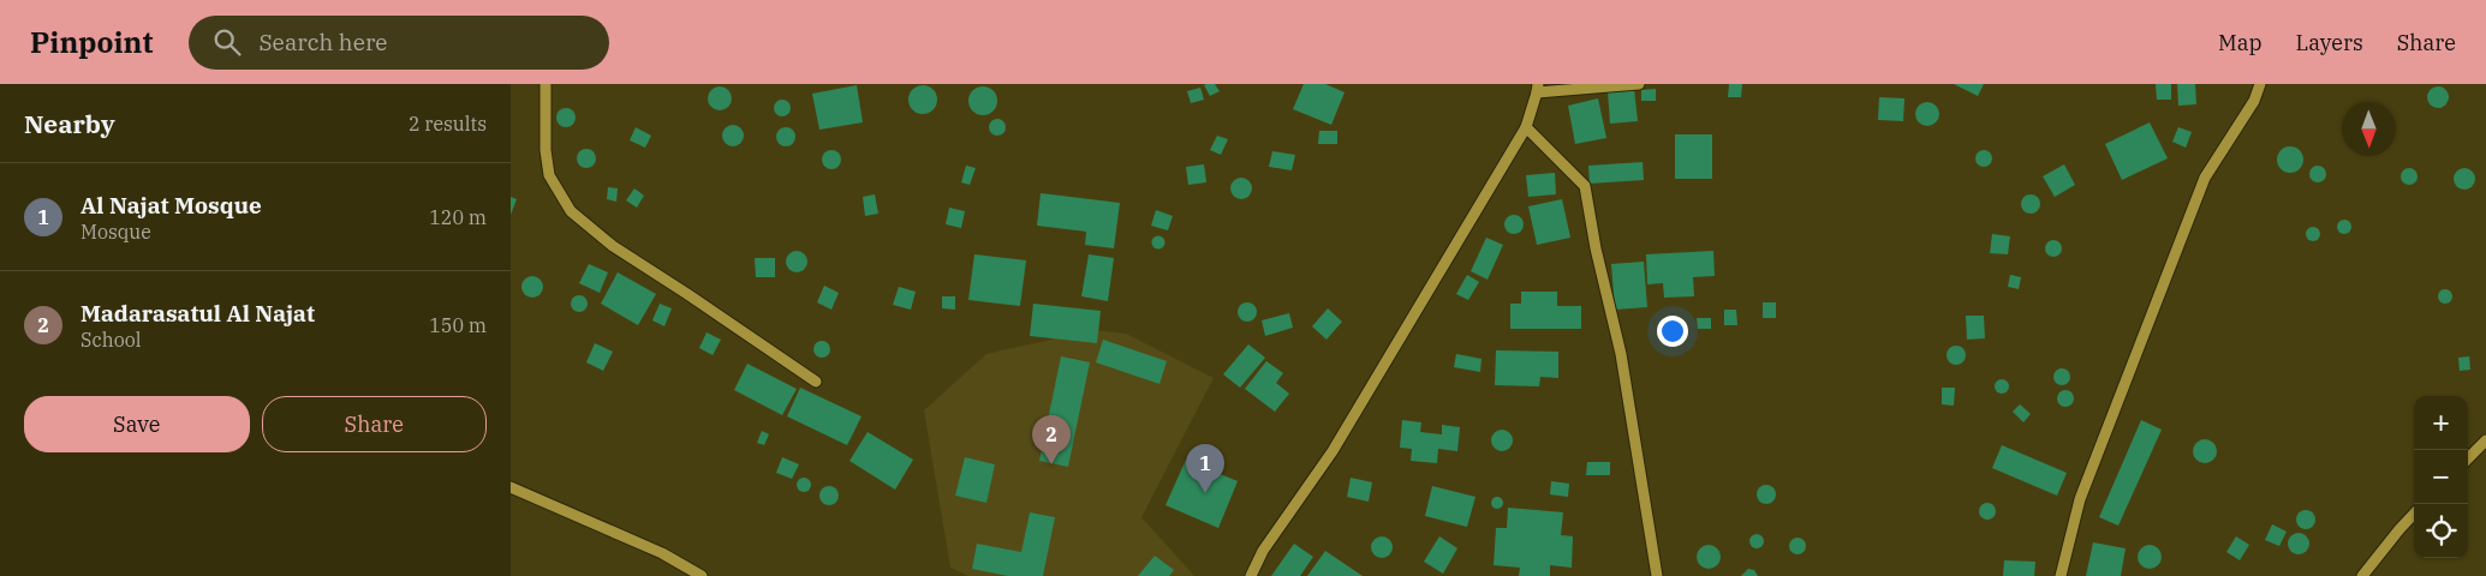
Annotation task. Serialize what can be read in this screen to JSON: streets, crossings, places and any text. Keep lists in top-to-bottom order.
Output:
{
  "north": "bottom",
  "page": {
    "header": "Pinpoint",
    "search": "Search here",
    "nav": ["Map", "Layers", "Share"],
    "heading": ["Nearby", "2 results"],
    "list": [
      {
        "mark": "1",
        "name": "Al Najat Mosque",
        "note": "Mosque",
        "value": "120 m"
      },
      {
        "mark": "2",
        "name": "Madarasatul Al Najat",
        "note": "School",
        "value": "150 m"
      }
    ],
    "buttons": ["Save", "Share"],
    "map_buttons": ["+", "−"],
    "pins": ["2", "1"]
  }
}
